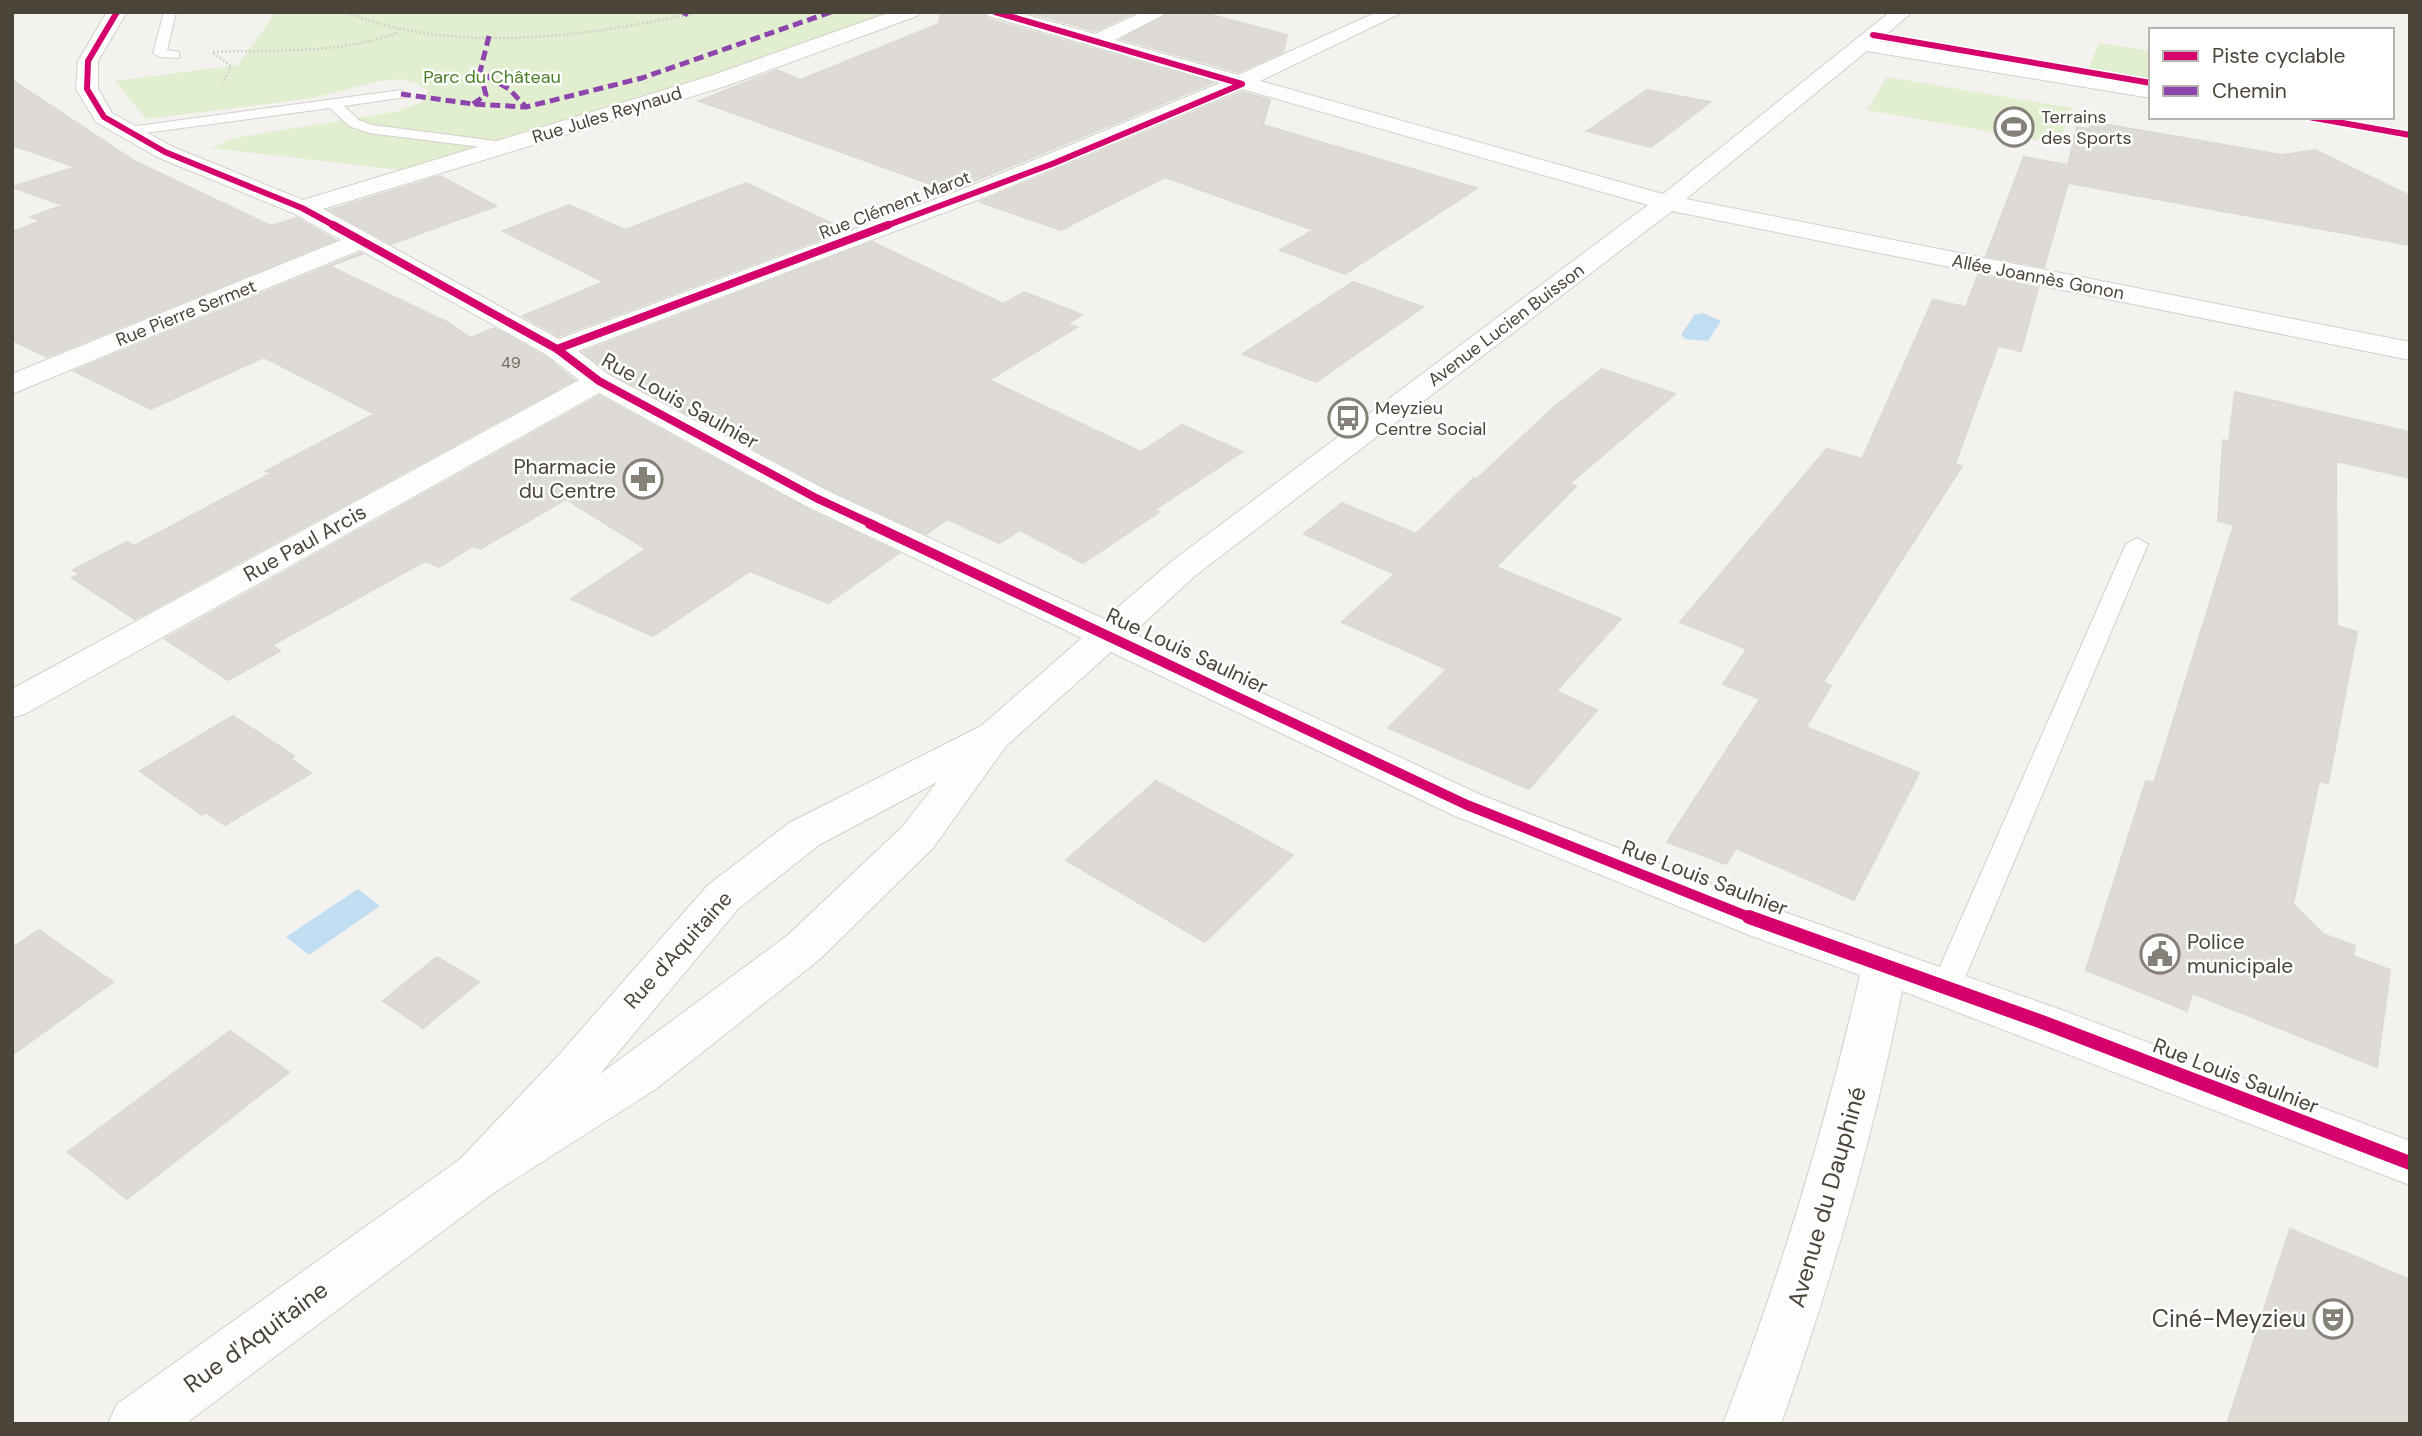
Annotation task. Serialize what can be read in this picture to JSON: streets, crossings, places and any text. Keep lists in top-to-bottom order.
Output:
{
  "streets": {
    "street": [
      "Rue Jules Reynaud",
      "Rue Clément Marot",
      "Allée Joannès Gonon",
      "Rue Pierre Sermet",
      "Avenue Lucien Buisson",
      "Rue Louis Saulnier",
      "Rue Paul Arcis",
      "Rue d'Aquitaine",
      "Avenue du Dauphiné"
    ]
  },
  "crossings": [
    ["Rue Jules Reynaud", "Rue Louis Saulnier"],
    ["Rue Clément Marot", "Allée Joannès Gonon"],
    ["Rue Clément Marot", "Rue Louis Saulnier"],
    ["Allée Joannès Gonon", "Avenue Lucien Buisson"],
    ["Rue Pierre Sermet", "Rue Louis Saulnier"],
    ["Avenue Lucien Buisson", "Rue Louis Saulnier"],
    ["Avenue Lucien Buisson", "Rue d'Aquitaine"],
    ["Rue Louis Saulnier", "Rue Paul Arcis"],
    ["Rue Louis Saulnier", "Rue d'Aquitaine"],
    ["Rue Louis Saulnier", "Avenue du Dauphiné"]
  ],
  "parks": ["Parc du Château"],
  "places": {
    "sports": ["Terrains des Sports"],
    "bus stop": ["Meyzieu Centre Social"],
    "pharmacy": ["Pharmacie du Centre"],
    "public building": ["Police municipale"],
    "theatre": ["Ciné-Meyzieu"]
  },
  "house_numbers": ["49"],
  "legend": ["Piste cyclable", "Chemin"]
}
